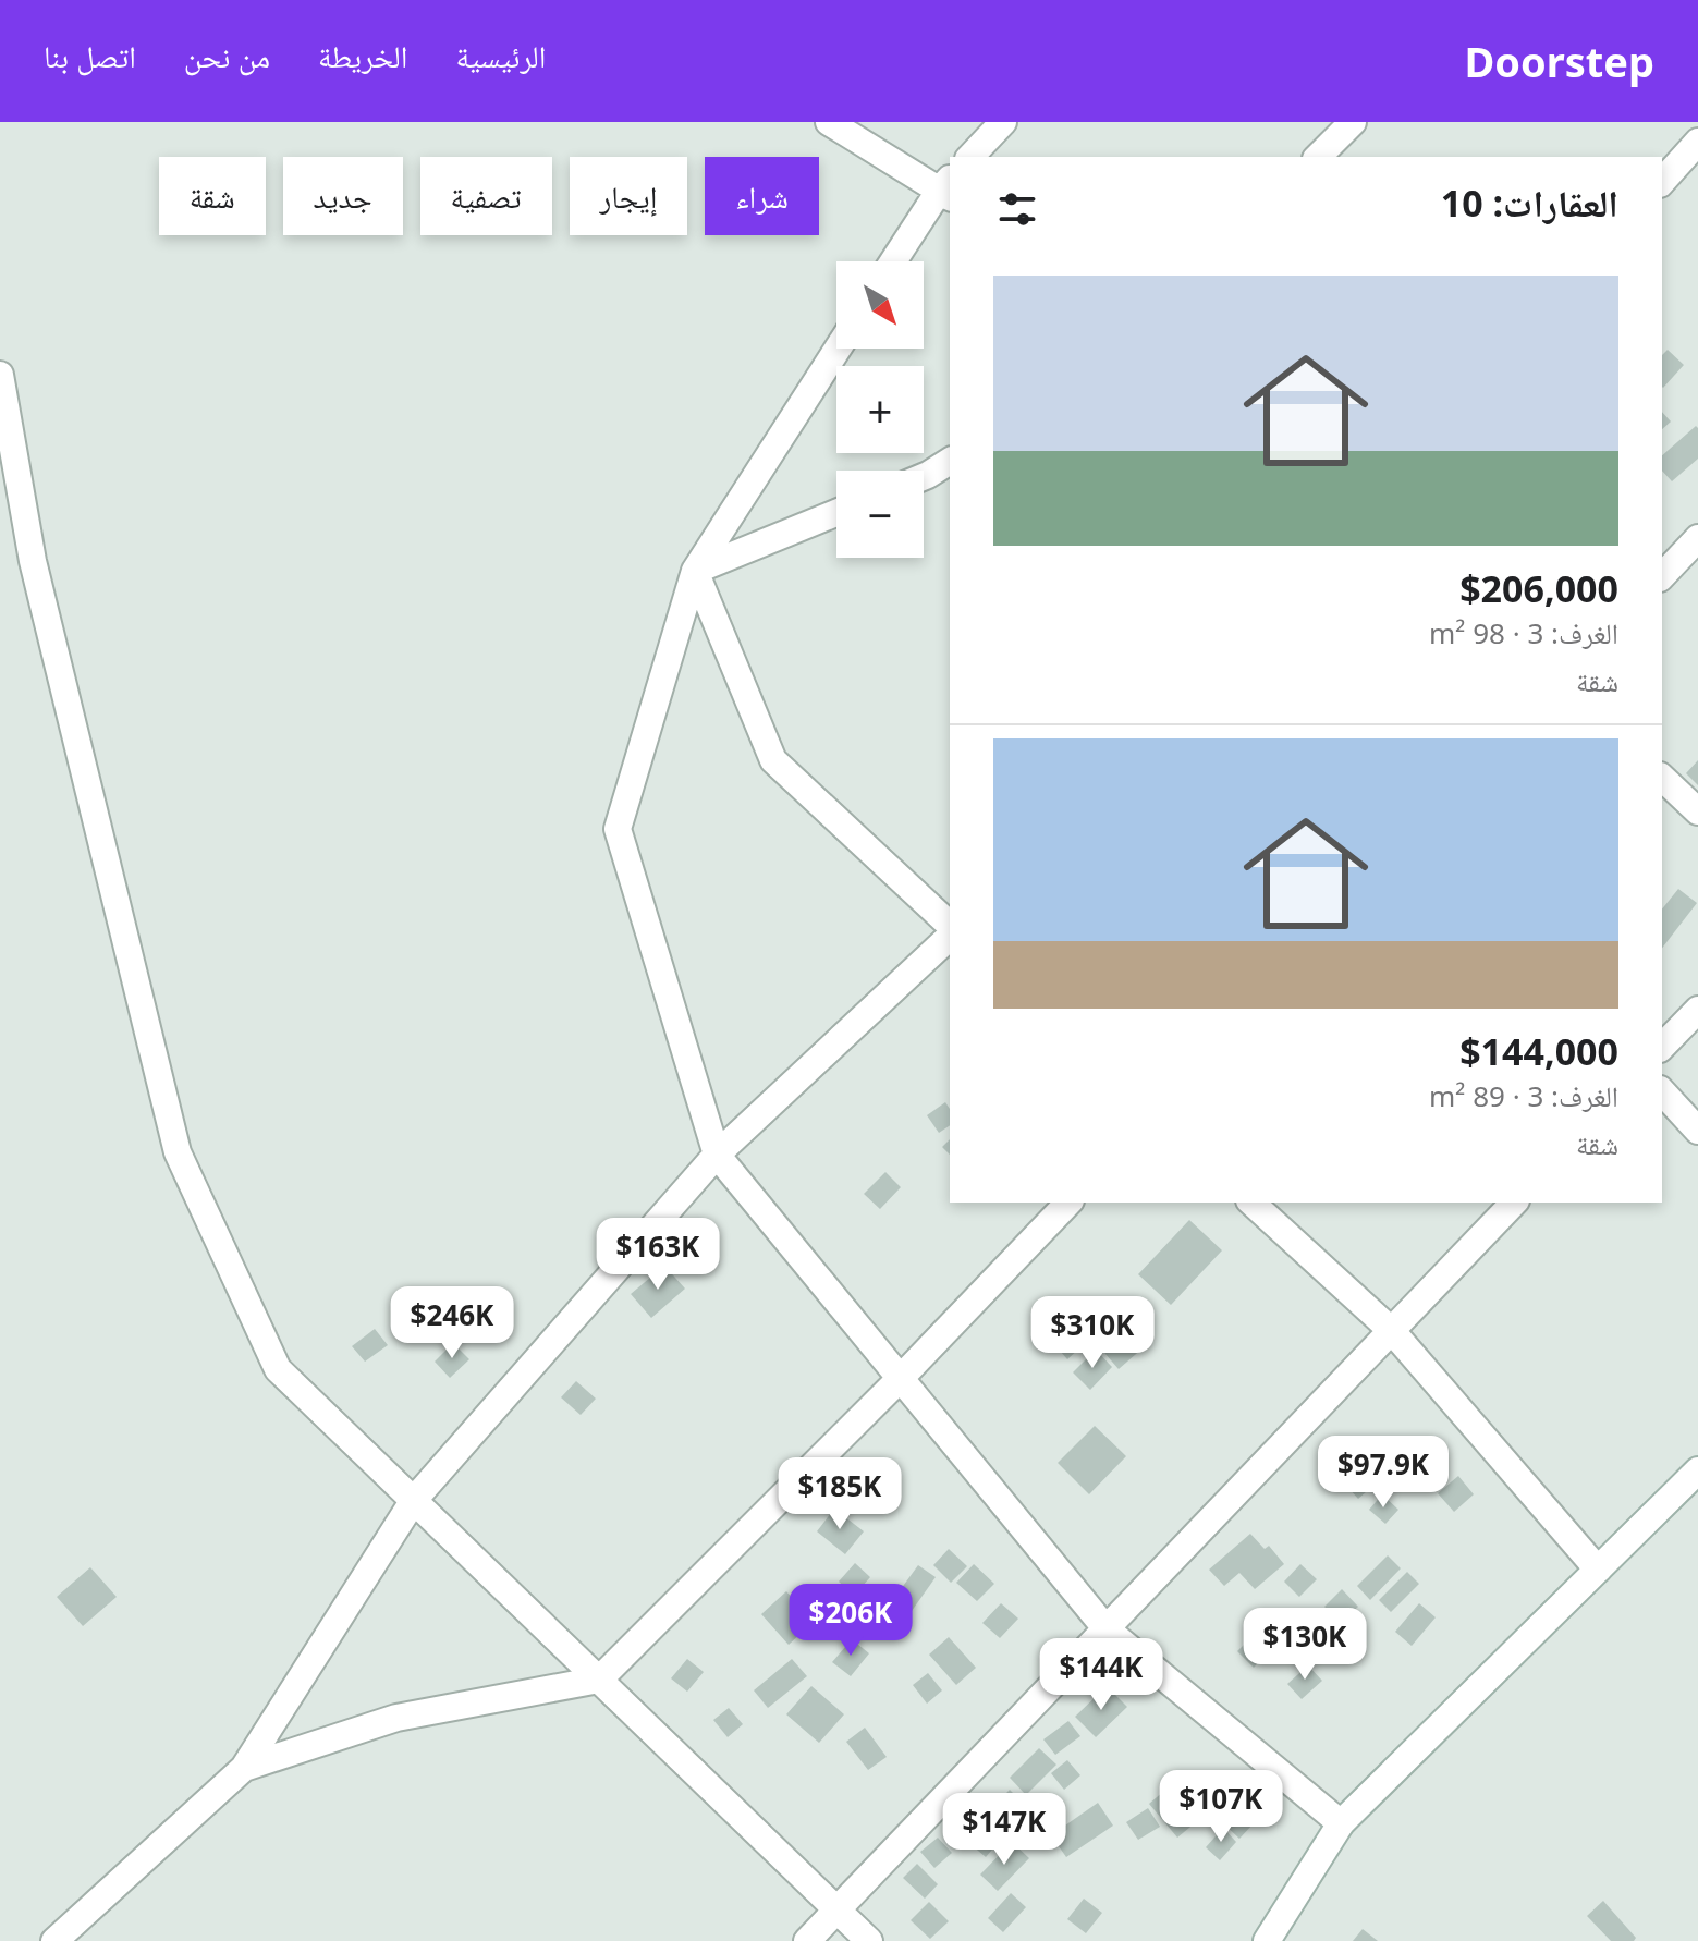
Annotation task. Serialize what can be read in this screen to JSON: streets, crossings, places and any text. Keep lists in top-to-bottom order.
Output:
{
  "north": "bottom right",
  "page": {
    "header": "Doorstep",
    "nav": [
      "الرئيسية",
      "الخريطة",
      "من نحن",
      "اتصل بنا"
    ],
    "chip": [
      "شراء",
      "إيجار",
      "تصفية",
      "جديد",
      "شقة"
    ],
    "heading": "العقارات: 10",
    "map_buttons": ["+", "−"],
    "list": [
      {
        "name": "$206,000",
        "note": "الغرف: 3 · 98 m² · شقة"
      },
      {
        "name": "$144,000",
        "note": "الغرف: 3 · 89 m² · شقة"
      }
    ],
    "price": [
      "$163K",
      "$246K",
      "$310K",
      "$97.9K",
      "$185K",
      "$206K",
      "$130K",
      "$144K",
      "$107K",
      "$147K"
    ]
  }
}
